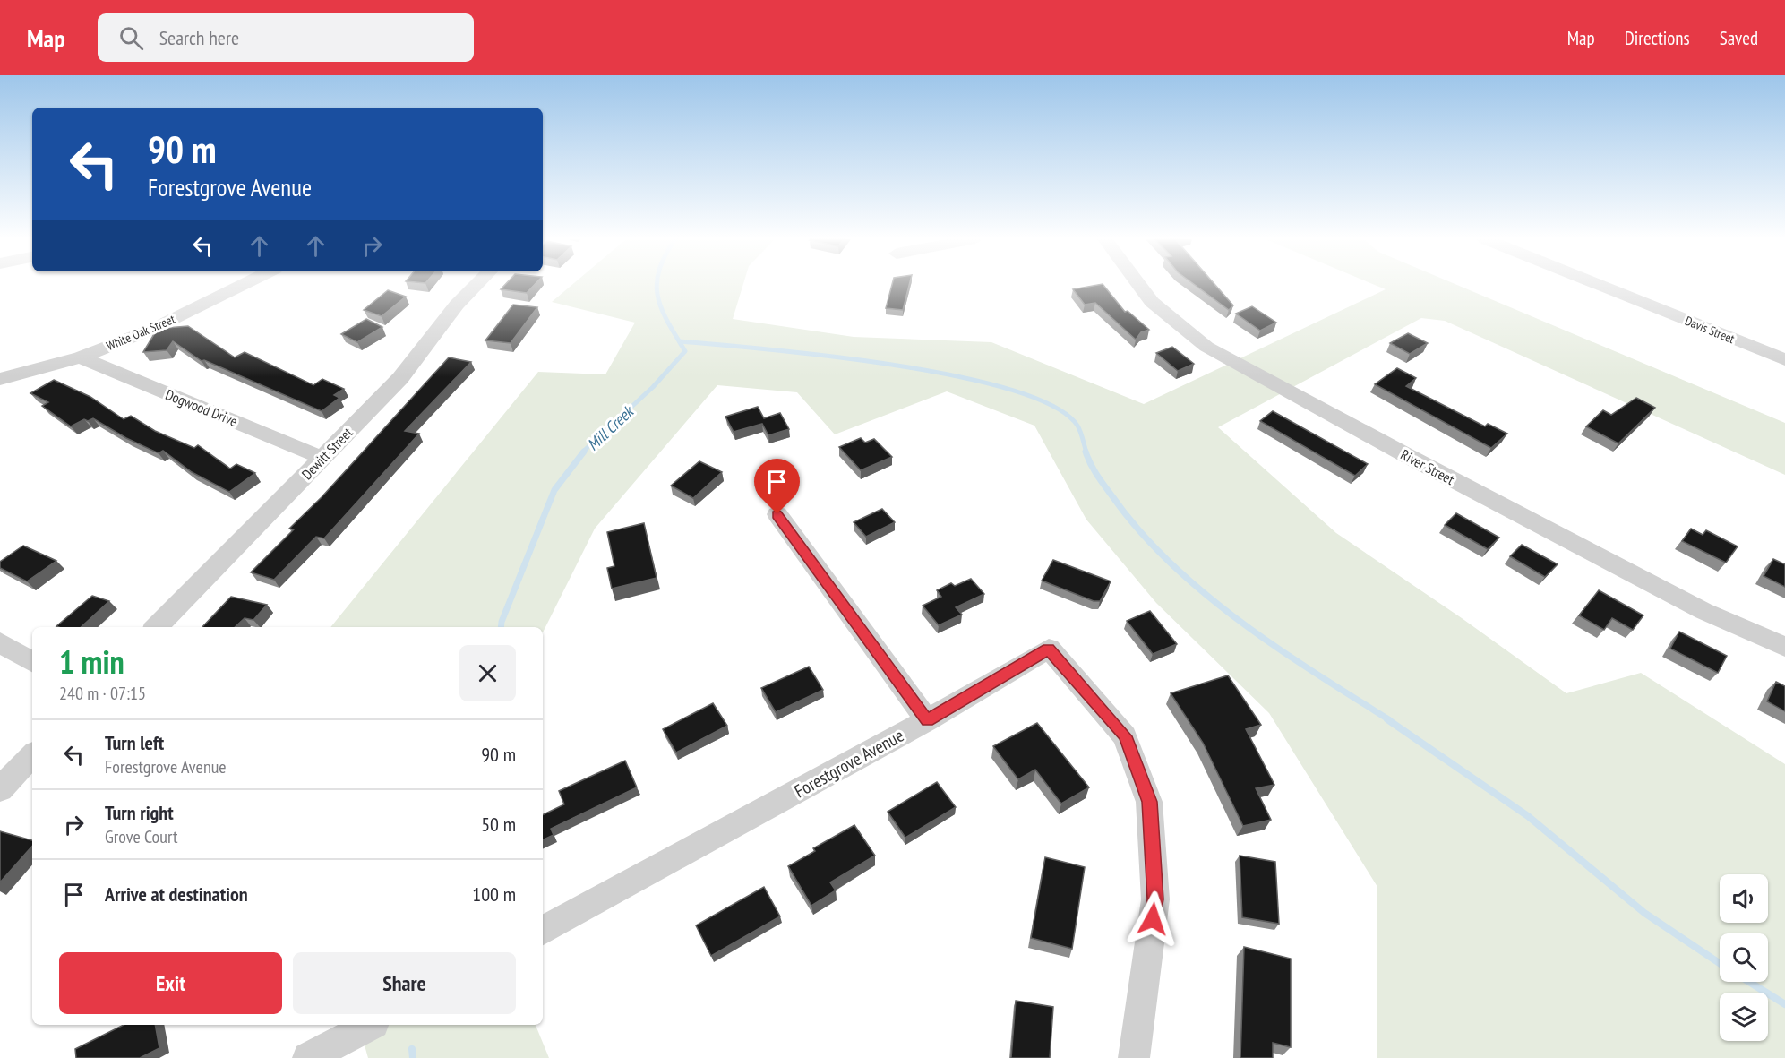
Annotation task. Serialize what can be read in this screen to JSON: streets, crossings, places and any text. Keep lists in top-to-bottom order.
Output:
{
  "streets": {
    "street": [
      "Davis Street",
      "White Oak Street",
      "Dogwood Drive",
      "Dewitt Street",
      "River Street",
      "Forestgrove Avenue"
    ]
  },
  "crossings": [
    ["White Oak Street", "Dogwood Drive"],
    ["Dogwood Drive", "Dewitt Street"]
  ],
  "water": ["Mill Creek"],
  "page": {
    "header": "Map",
    "search": "Search here",
    "nav": ["Map", "Directions", "Saved"],
    "turn": ["90 m", "Forestgrove Avenue"],
    "heading": ["1 min", "240 m · 07:15"],
    "list": [
      {
        "name": "Turn left",
        "note": "Forestgrove Avenue",
        "value": "90 m"
      },
      {
        "name": "Turn right",
        "note": "Grove Court",
        "value": "50 m"
      },
      {
        "name": "Arrive at destination",
        "value": "100 m"
      }
    ],
    "buttons": ["Exit", "Share"]
  }
}
